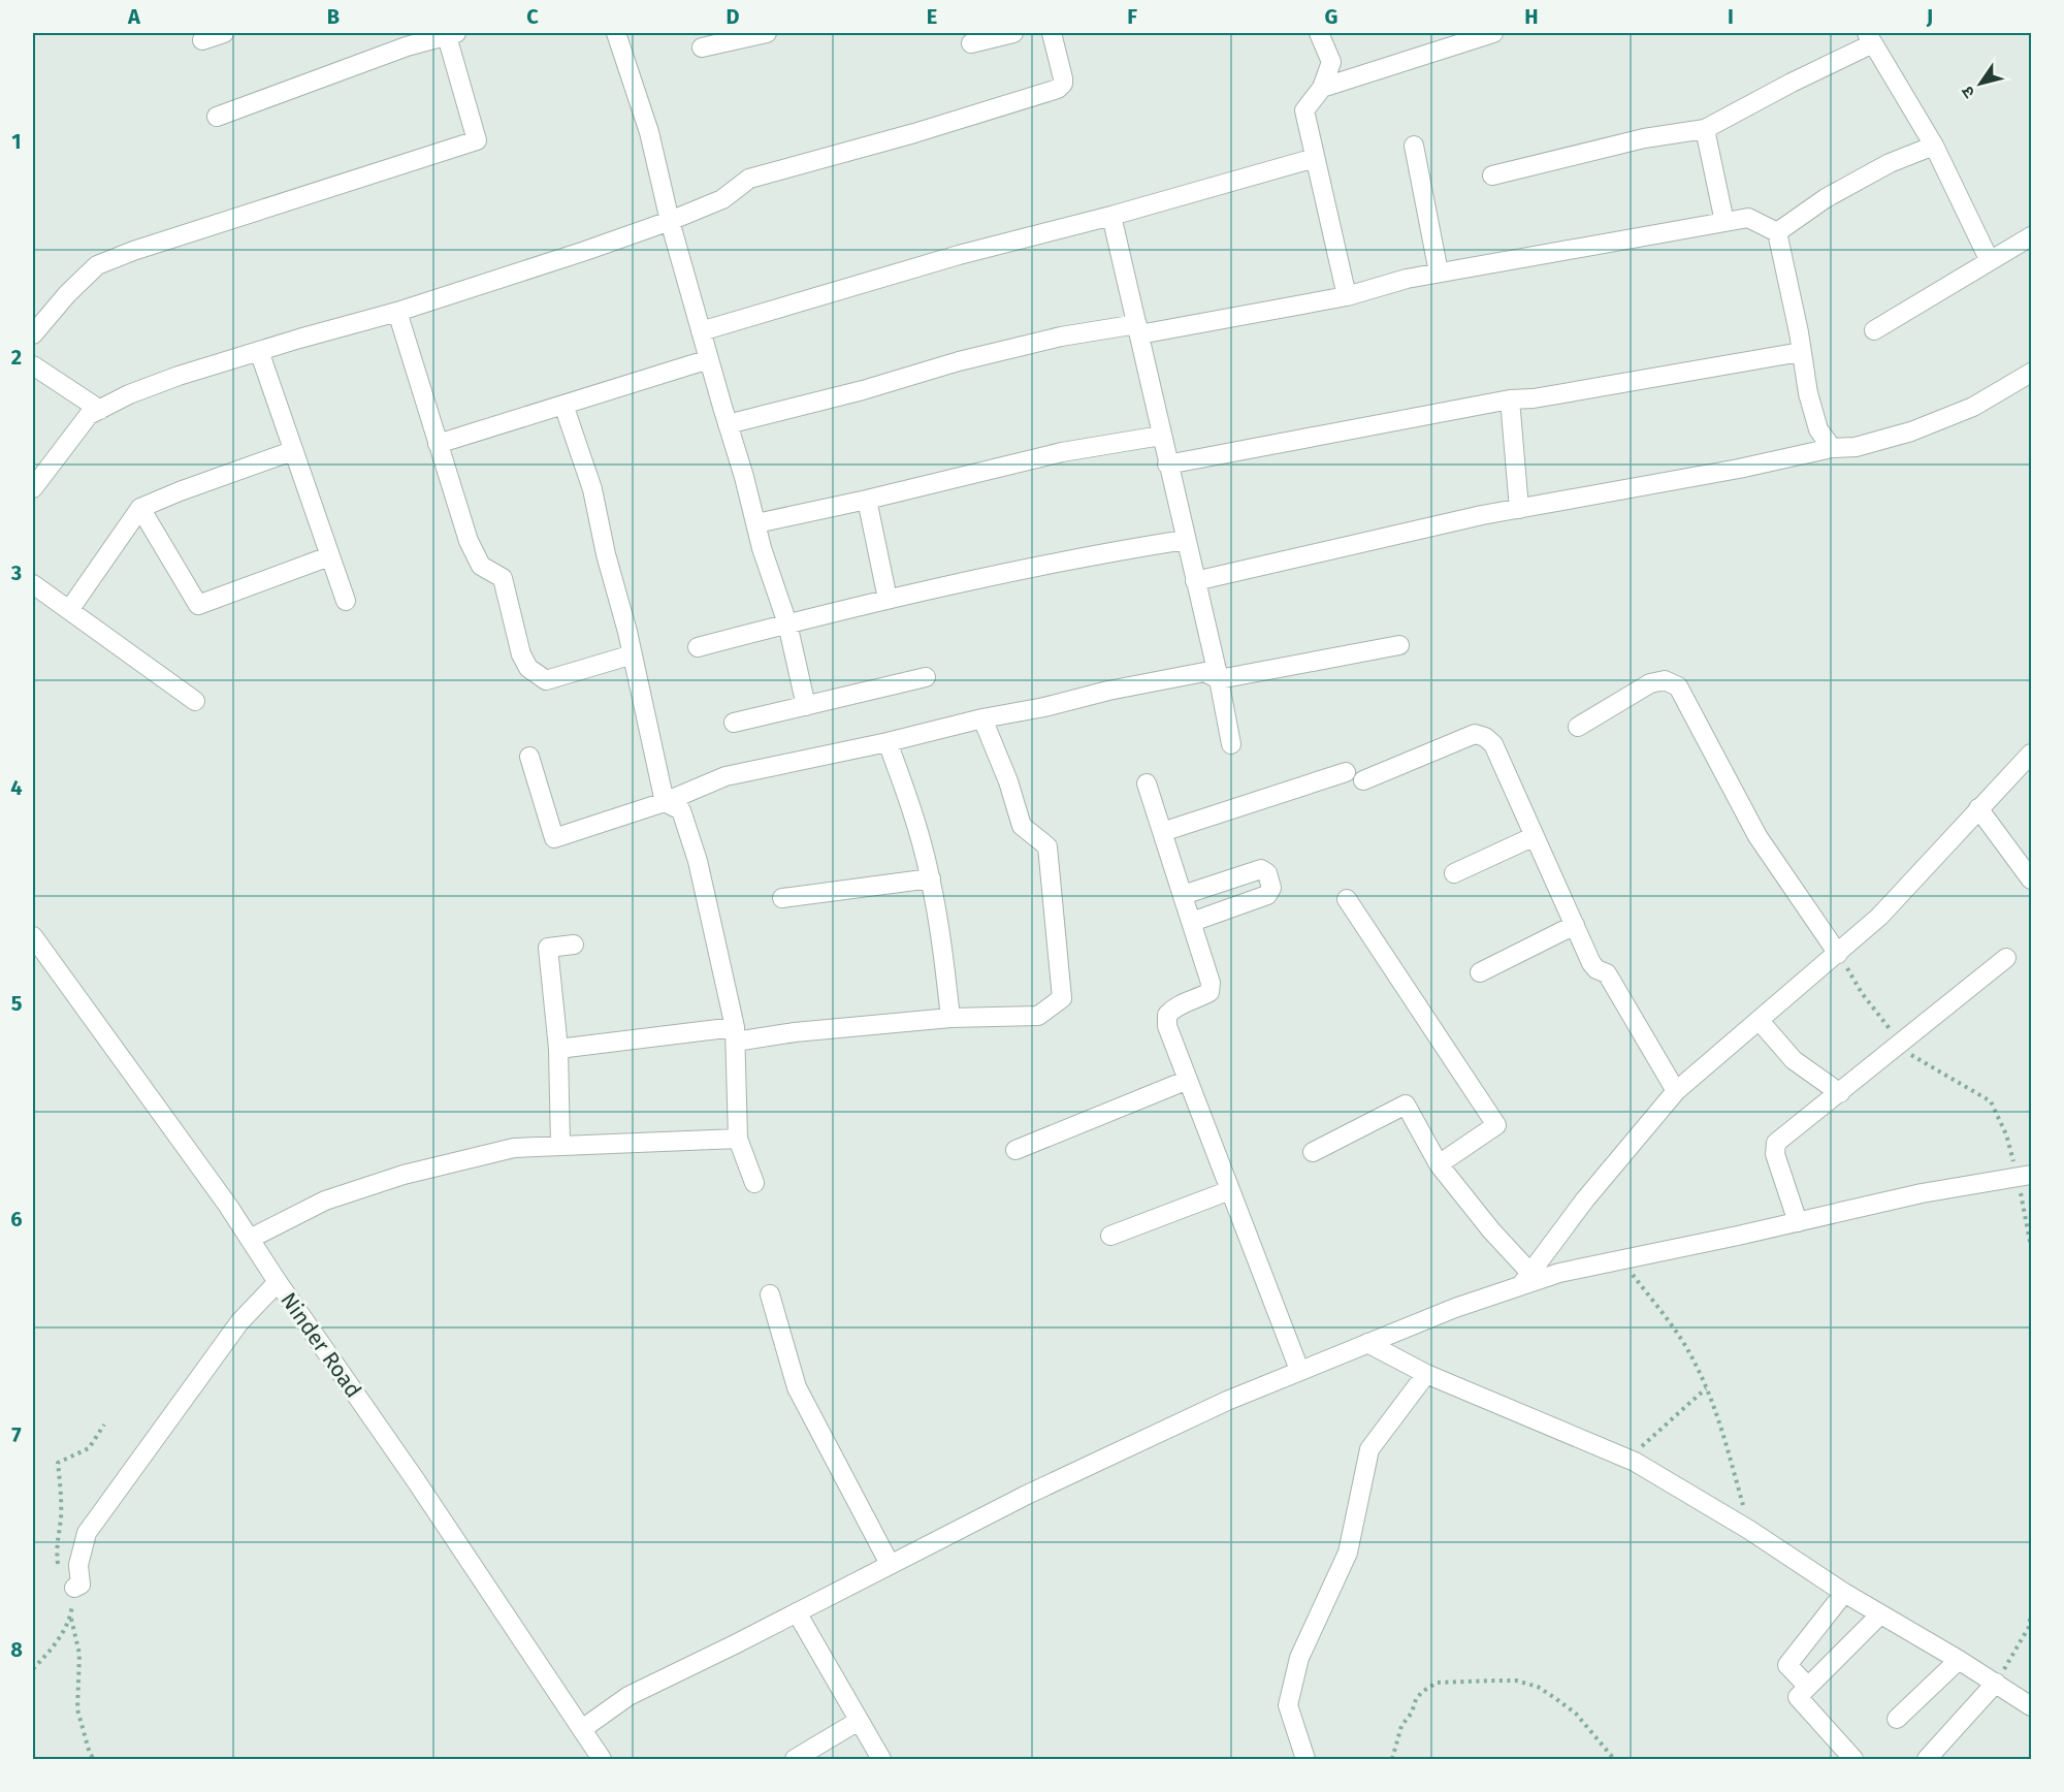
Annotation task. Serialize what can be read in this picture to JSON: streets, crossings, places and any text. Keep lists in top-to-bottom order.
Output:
{
  "streets": {
    "street": ["Ninder Road"]
  },
  "north": "bottom left",
  "grid": {
    "columns": [
      "A",
      "B",
      "C",
      "D",
      "E",
      "F",
      "G",
      "H",
      "I",
      "J"
    ],
    "rows": [
      "1",
      "2",
      "3",
      "4",
      "5",
      "6",
      "7",
      "8"
    ]
  }
}
